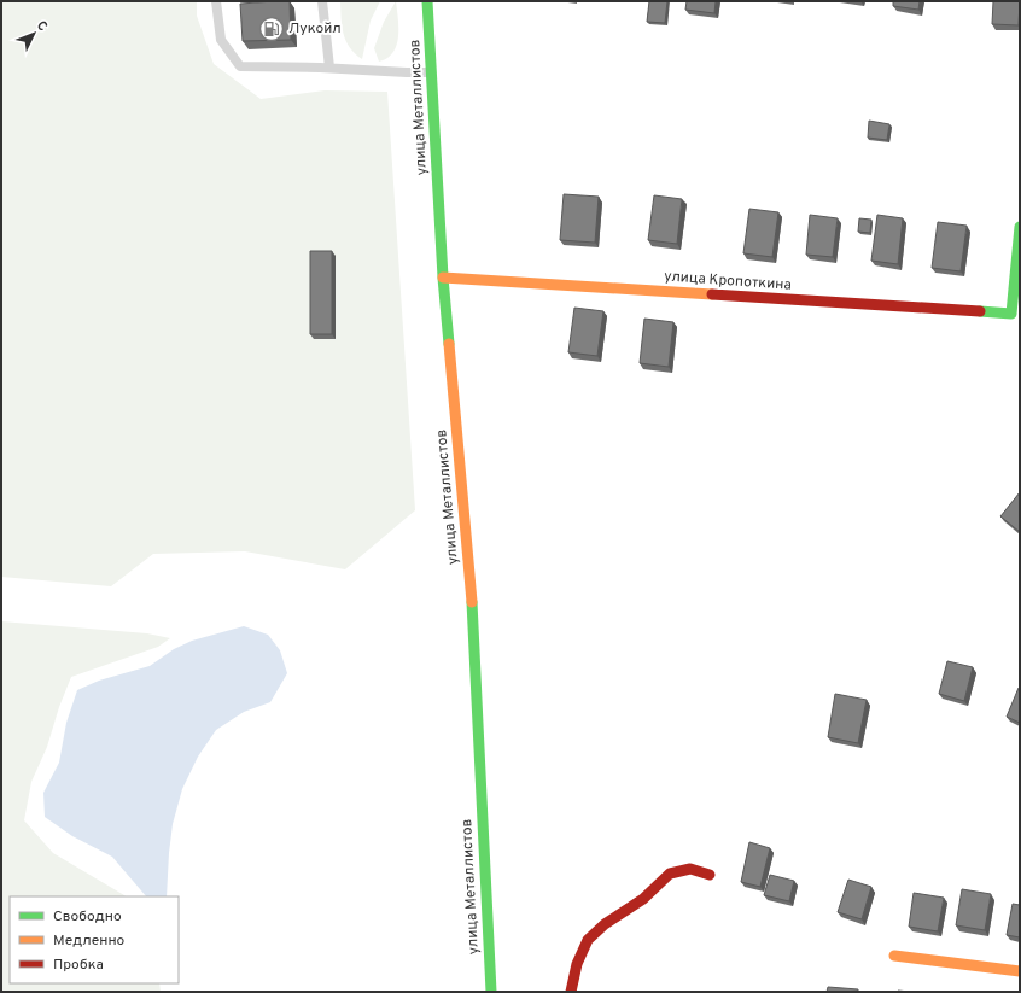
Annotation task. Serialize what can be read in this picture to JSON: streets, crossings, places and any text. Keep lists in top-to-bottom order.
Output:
{
  "streets": {
    "main road": ["улица Металлистов", "улица Кропоткина"]
  },
  "crossings": [
    ["улица Металлистов", "улица Кропоткина"]
  ],
  "places": {
    "fuel station": ["Лукойл"]
  },
  "legend": ["Свободно", "Медленно", "Пробка"],
  "north": "top right"
}
